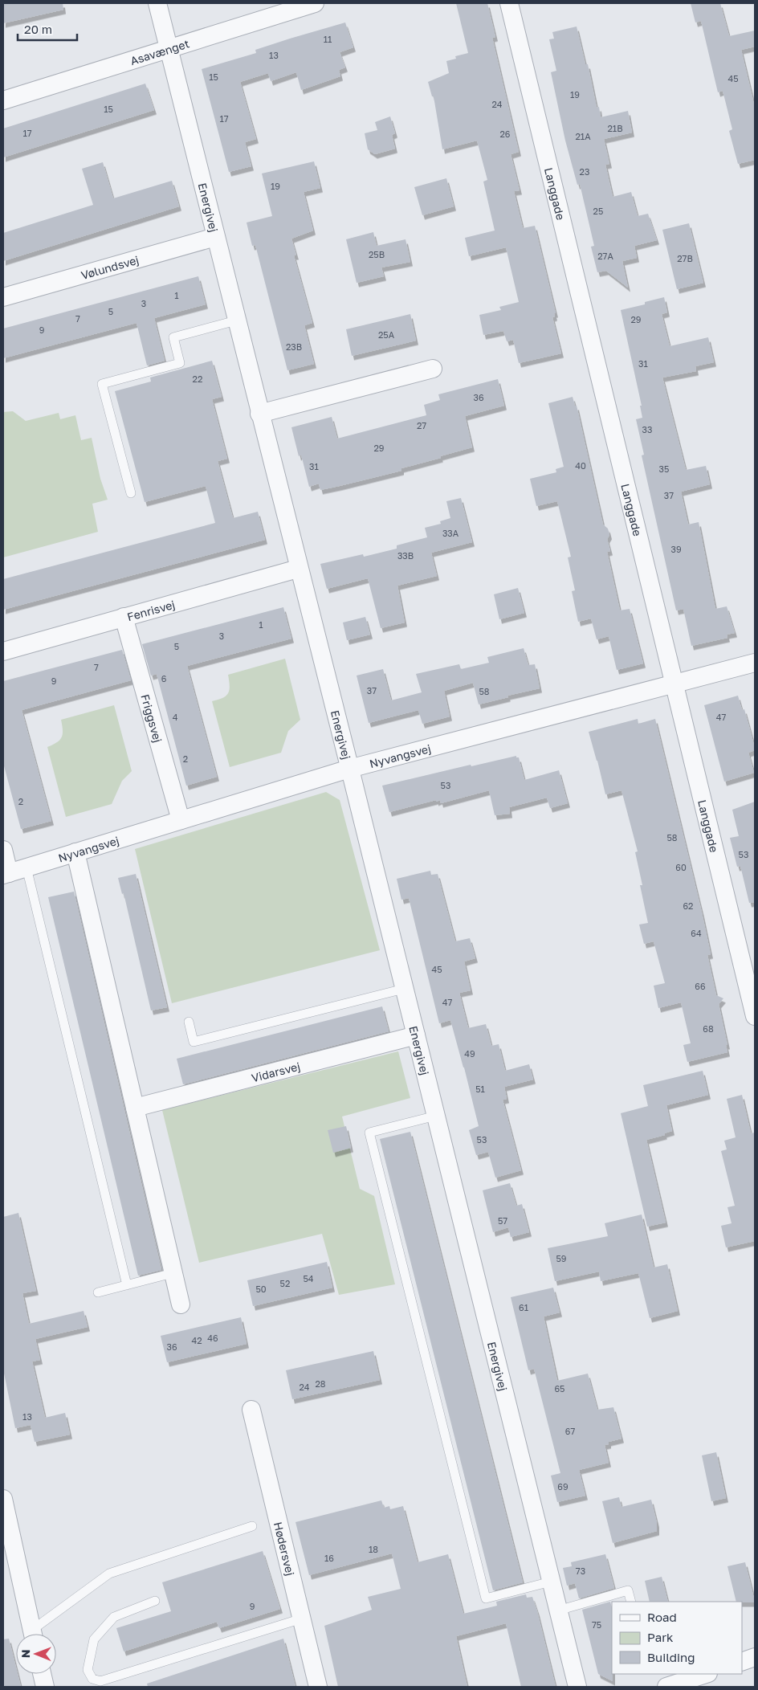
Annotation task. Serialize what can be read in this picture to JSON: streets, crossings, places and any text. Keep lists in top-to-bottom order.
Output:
{
  "streets": {
    "street": [
      "Asavænget",
      "Langgade",
      "Energivej",
      "Vølundsvej",
      "Fenrisvej",
      "Friggsvej",
      "Nyvangsvej",
      "Vidarsvej",
      "Hødersvej"
    ]
  },
  "crossings": [
    ["Asavænget", "Energivej"],
    ["Langgade", "Nyvangsvej"],
    ["Energivej", "Vølundsvej"],
    ["Energivej", "Fenrisvej"],
    ["Energivej", "Nyvangsvej"],
    ["Energivej", "Vidarsvej"],
    ["Fenrisvej", "Friggsvej"],
    ["Friggsvej", "Nyvangsvej"]
  ],
  "house_numbers": [
    "11",
    "13",
    "15",
    "45",
    "19",
    "24",
    "15",
    "17",
    "21B",
    "17",
    "26",
    "21A",
    "23",
    "19",
    "25",
    "25B",
    "27A",
    "27B",
    "1",
    "3",
    "5",
    "7",
    "29",
    "9",
    "25A",
    "23B",
    "31",
    "22",
    "36",
    "27",
    "33",
    "29",
    "40",
    "31",
    "35",
    "37",
    "33A",
    "39",
    "33B",
    "1",
    "3",
    "5",
    "7",
    "6",
    "9",
    "37",
    "58",
    "4",
    "47",
    "2",
    "53",
    "2",
    "58",
    "53",
    "60",
    "62",
    "64",
    "45",
    "66",
    "47",
    "68",
    "49",
    "51",
    "53",
    "57",
    "59",
    "54",
    "52",
    "50",
    "61",
    "46",
    "42",
    "36",
    "28",
    "24",
    "65",
    "13",
    "67",
    "69",
    "18",
    "16",
    "73",
    "9",
    "75"
  ],
  "legend": ["Road", "Park", "Building"],
  "scale_bar": "20 m",
  "north": "left"
}
